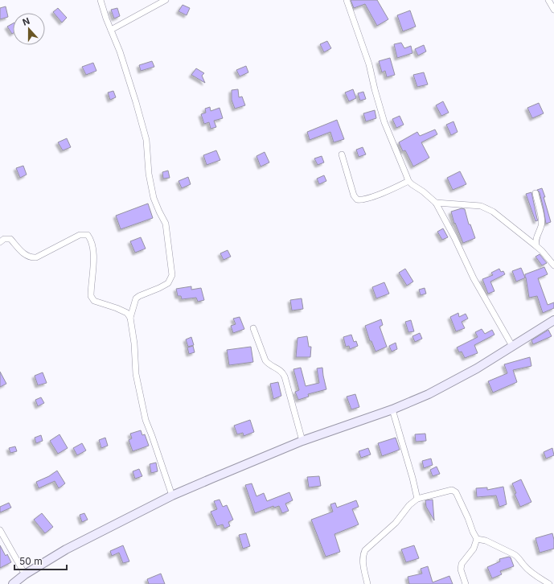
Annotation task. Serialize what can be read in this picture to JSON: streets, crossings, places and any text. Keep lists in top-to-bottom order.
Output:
{
  "scale_bar": "50 m",
  "north": "top"
}
